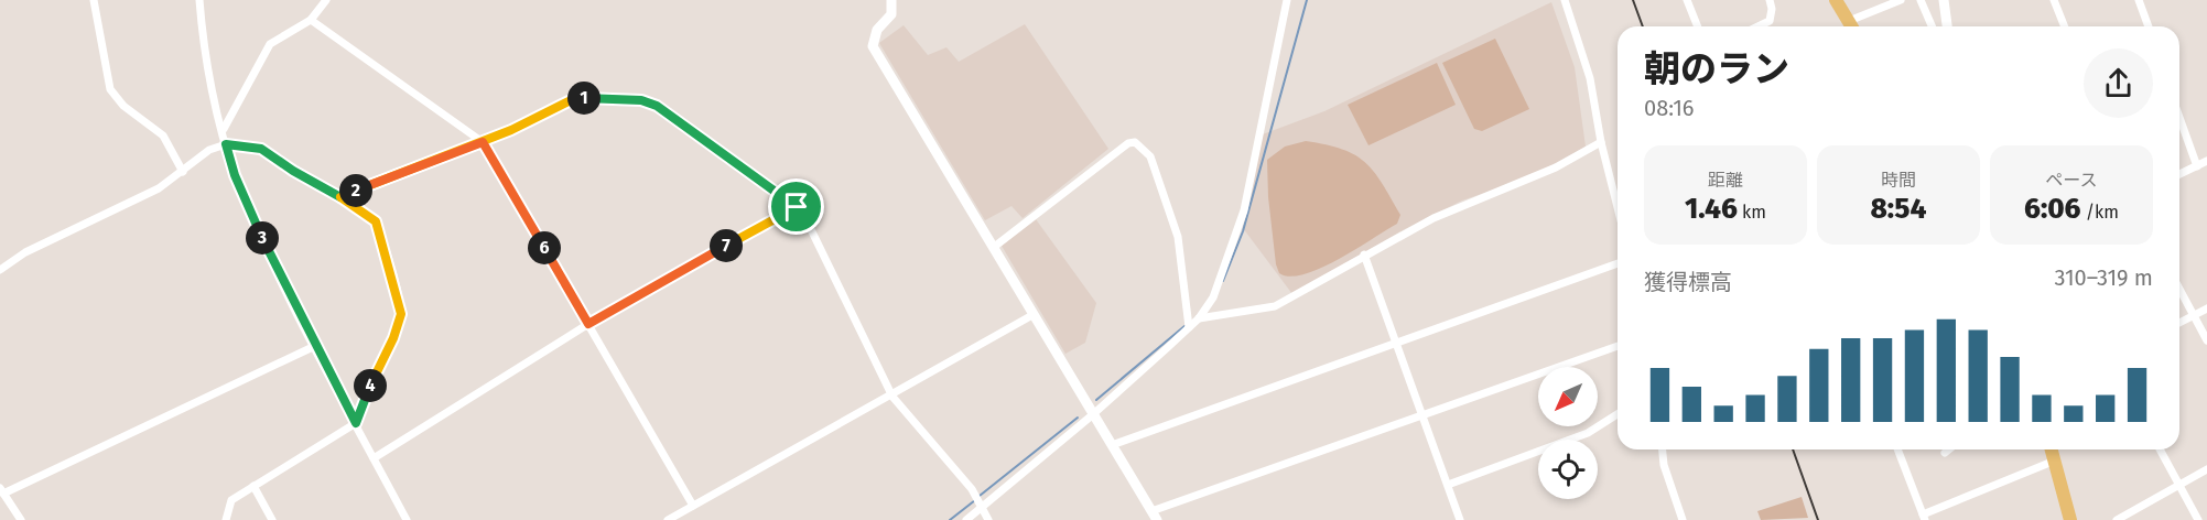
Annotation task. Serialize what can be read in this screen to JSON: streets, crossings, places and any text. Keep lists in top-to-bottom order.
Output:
{
  "north": "bottom left",
  "page": {
    "heading": ["朝のラン", "08:16"],
    "pins": [
      "1",
      "2",
      "3",
      "7",
      "6",
      "4"
    ],
    "stats": [
      ["距離", "1.46 km"],
      ["時間", "8:54"],
      ["ペース", "6:06 /km"]
    ],
    "chart": ["獲得標高", "310–319 m"]
  }
}
